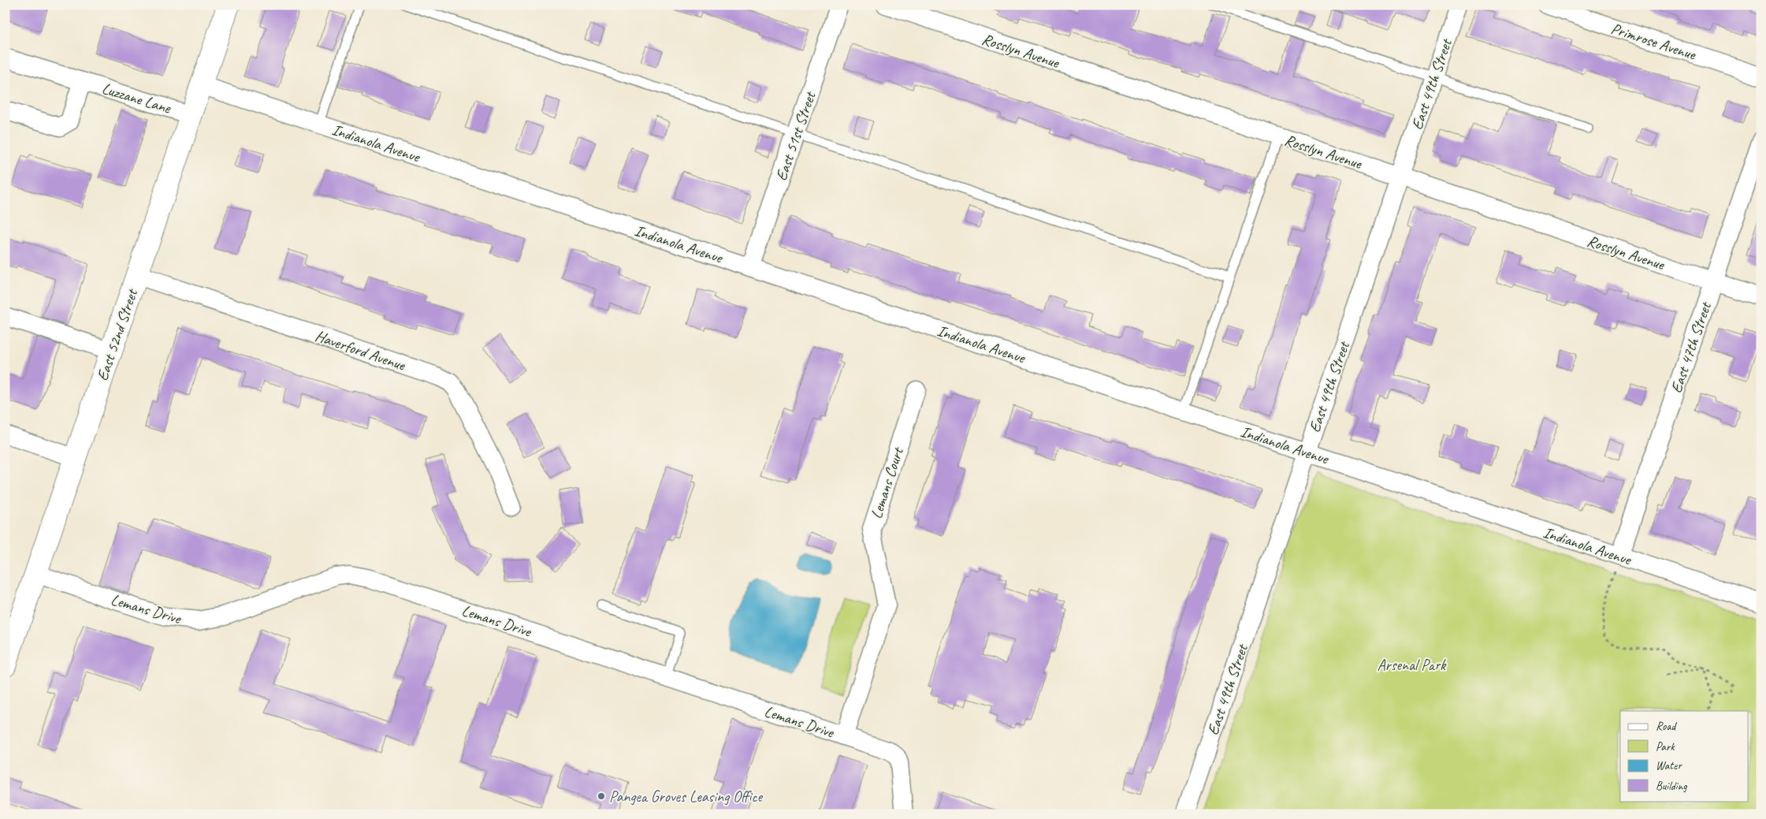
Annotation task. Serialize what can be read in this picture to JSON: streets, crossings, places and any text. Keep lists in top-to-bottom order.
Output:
{
  "streets": {
    "street": [
      "Primrose Avenue",
      "Rosslyn Avenue",
      "East 49th Street",
      "Luzzane Lane",
      "East 51st Street",
      "Indianola Avenue",
      "East 52nd Street",
      "East 47th Street",
      "Haverford Avenue",
      "Lemans Court",
      "Lemans Drive"
    ]
  },
  "crossings": [
    ["Rosslyn Avenue", "East 49th Street"],
    ["Rosslyn Avenue", "East 47th Street"],
    ["East 49th Street", "Indianola Avenue"],
    ["Luzzane Lane", "East 52nd Street"],
    ["East 51st Street", "Indianola Avenue"],
    ["Indianola Avenue", "East 52nd Street"],
    ["Indianola Avenue", "East 47th Street"],
    ["East 52nd Street", "Haverford Avenue"],
    ["East 52nd Street", "Lemans Drive"],
    ["Lemans Court", "Lemans Drive"]
  ],
  "parks": ["Arsenal Park"],
  "places": ["Pangea Groves Leasing Office"],
  "legend": [
    "Road",
    "Park",
    "Water",
    "Building"
  ]
}
